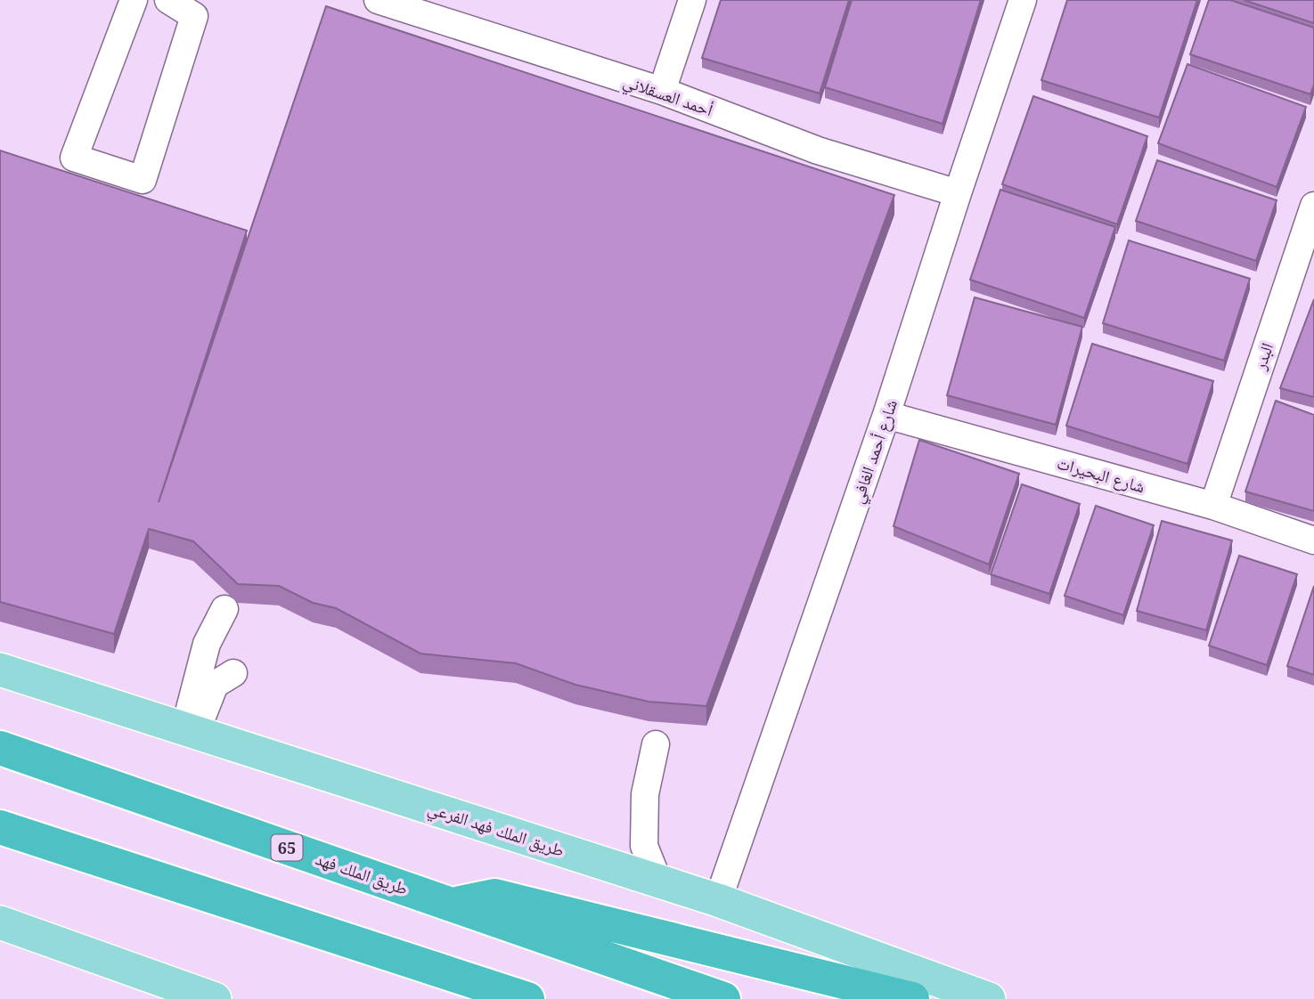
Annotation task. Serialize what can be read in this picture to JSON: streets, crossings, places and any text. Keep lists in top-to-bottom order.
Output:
{
  "streets": {
    "highway": ["65", "طريق الملك فهد"],
    "main road": ["طريق الملك فهد الفرعي"],
    "street": [
      "أحمد العسقلاني",
      "البدر",
      "شارع أحمد الغافي",
      "شارع البحيرات"
    ]
  },
  "crossings": [
    ["أحمد العسقلاني", "شارع أحمد الغافي"],
    ["البدر", "شارع البحيرات"],
    ["شارع أحمد الغافي", "شارع البحيرات"],
    ["شارع أحمد الغافي", "طريق الملك فهد الفرعي"]
  ]
}
